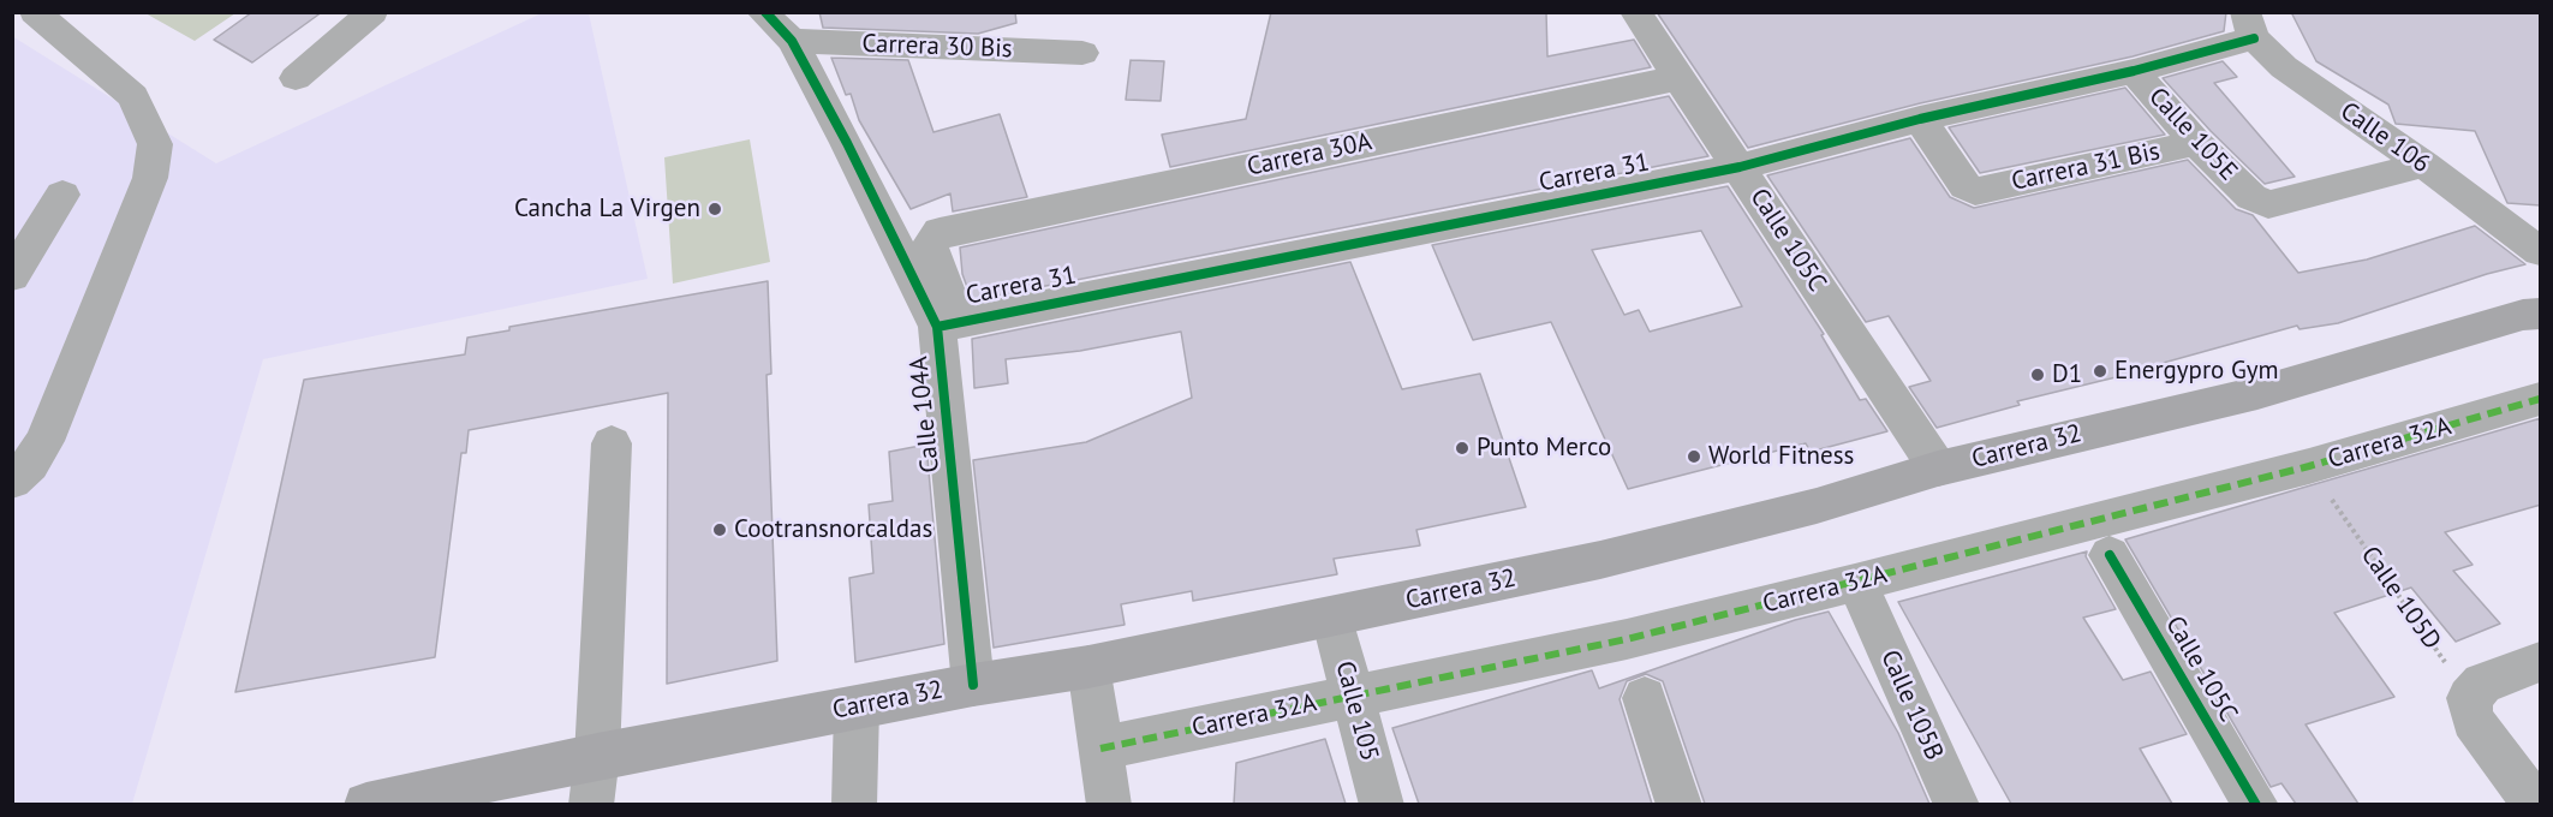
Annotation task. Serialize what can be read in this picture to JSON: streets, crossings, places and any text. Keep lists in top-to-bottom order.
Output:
{
  "streets": {
    "main road": ["Carrera 32"],
    "street": [
      "Carrera 30 Bis",
      "Calle 105E",
      "Calle 106",
      "Carrera 30A",
      "Carrera 31 Bis",
      "Carrera 31",
      "Calle 105C",
      "Calle 104A",
      "Carrera 32A",
      "Calle 105B",
      "Calle 105"
    ],
    "path": ["Calle 105D"]
  },
  "crossings": [
    ["Carrera 30 Bis", "Calle 104A"],
    ["Calle 105E", "Calle 106"],
    ["Calle 105E", "Carrera 31 Bis"],
    ["Calle 105E", "Carrera 31"],
    ["Calle 106", "Carrera 31"],
    ["Carrera 30A", "Calle 105C"],
    ["Carrera 30A", "Calle 104A"],
    ["Carrera 31 Bis", "Carrera 31"],
    ["Carrera 31", "Calle 105C"],
    ["Carrera 31", "Calle 104A"],
    ["Calle 105C", "Carrera 32"],
    ["Calle 104A", "Carrera 32"],
    ["Carrera 32A", "Calle 105D"],
    ["Carrera 32A", "Calle 105"],
    ["Carrera 32", "Calle 105"]
  ],
  "places": [
    "Cancha La Virgen",
    "Energypro Gym",
    "D1",
    "Punto Merco",
    "World Fitness",
    "Cootransnorcaldas"
  ]
}
